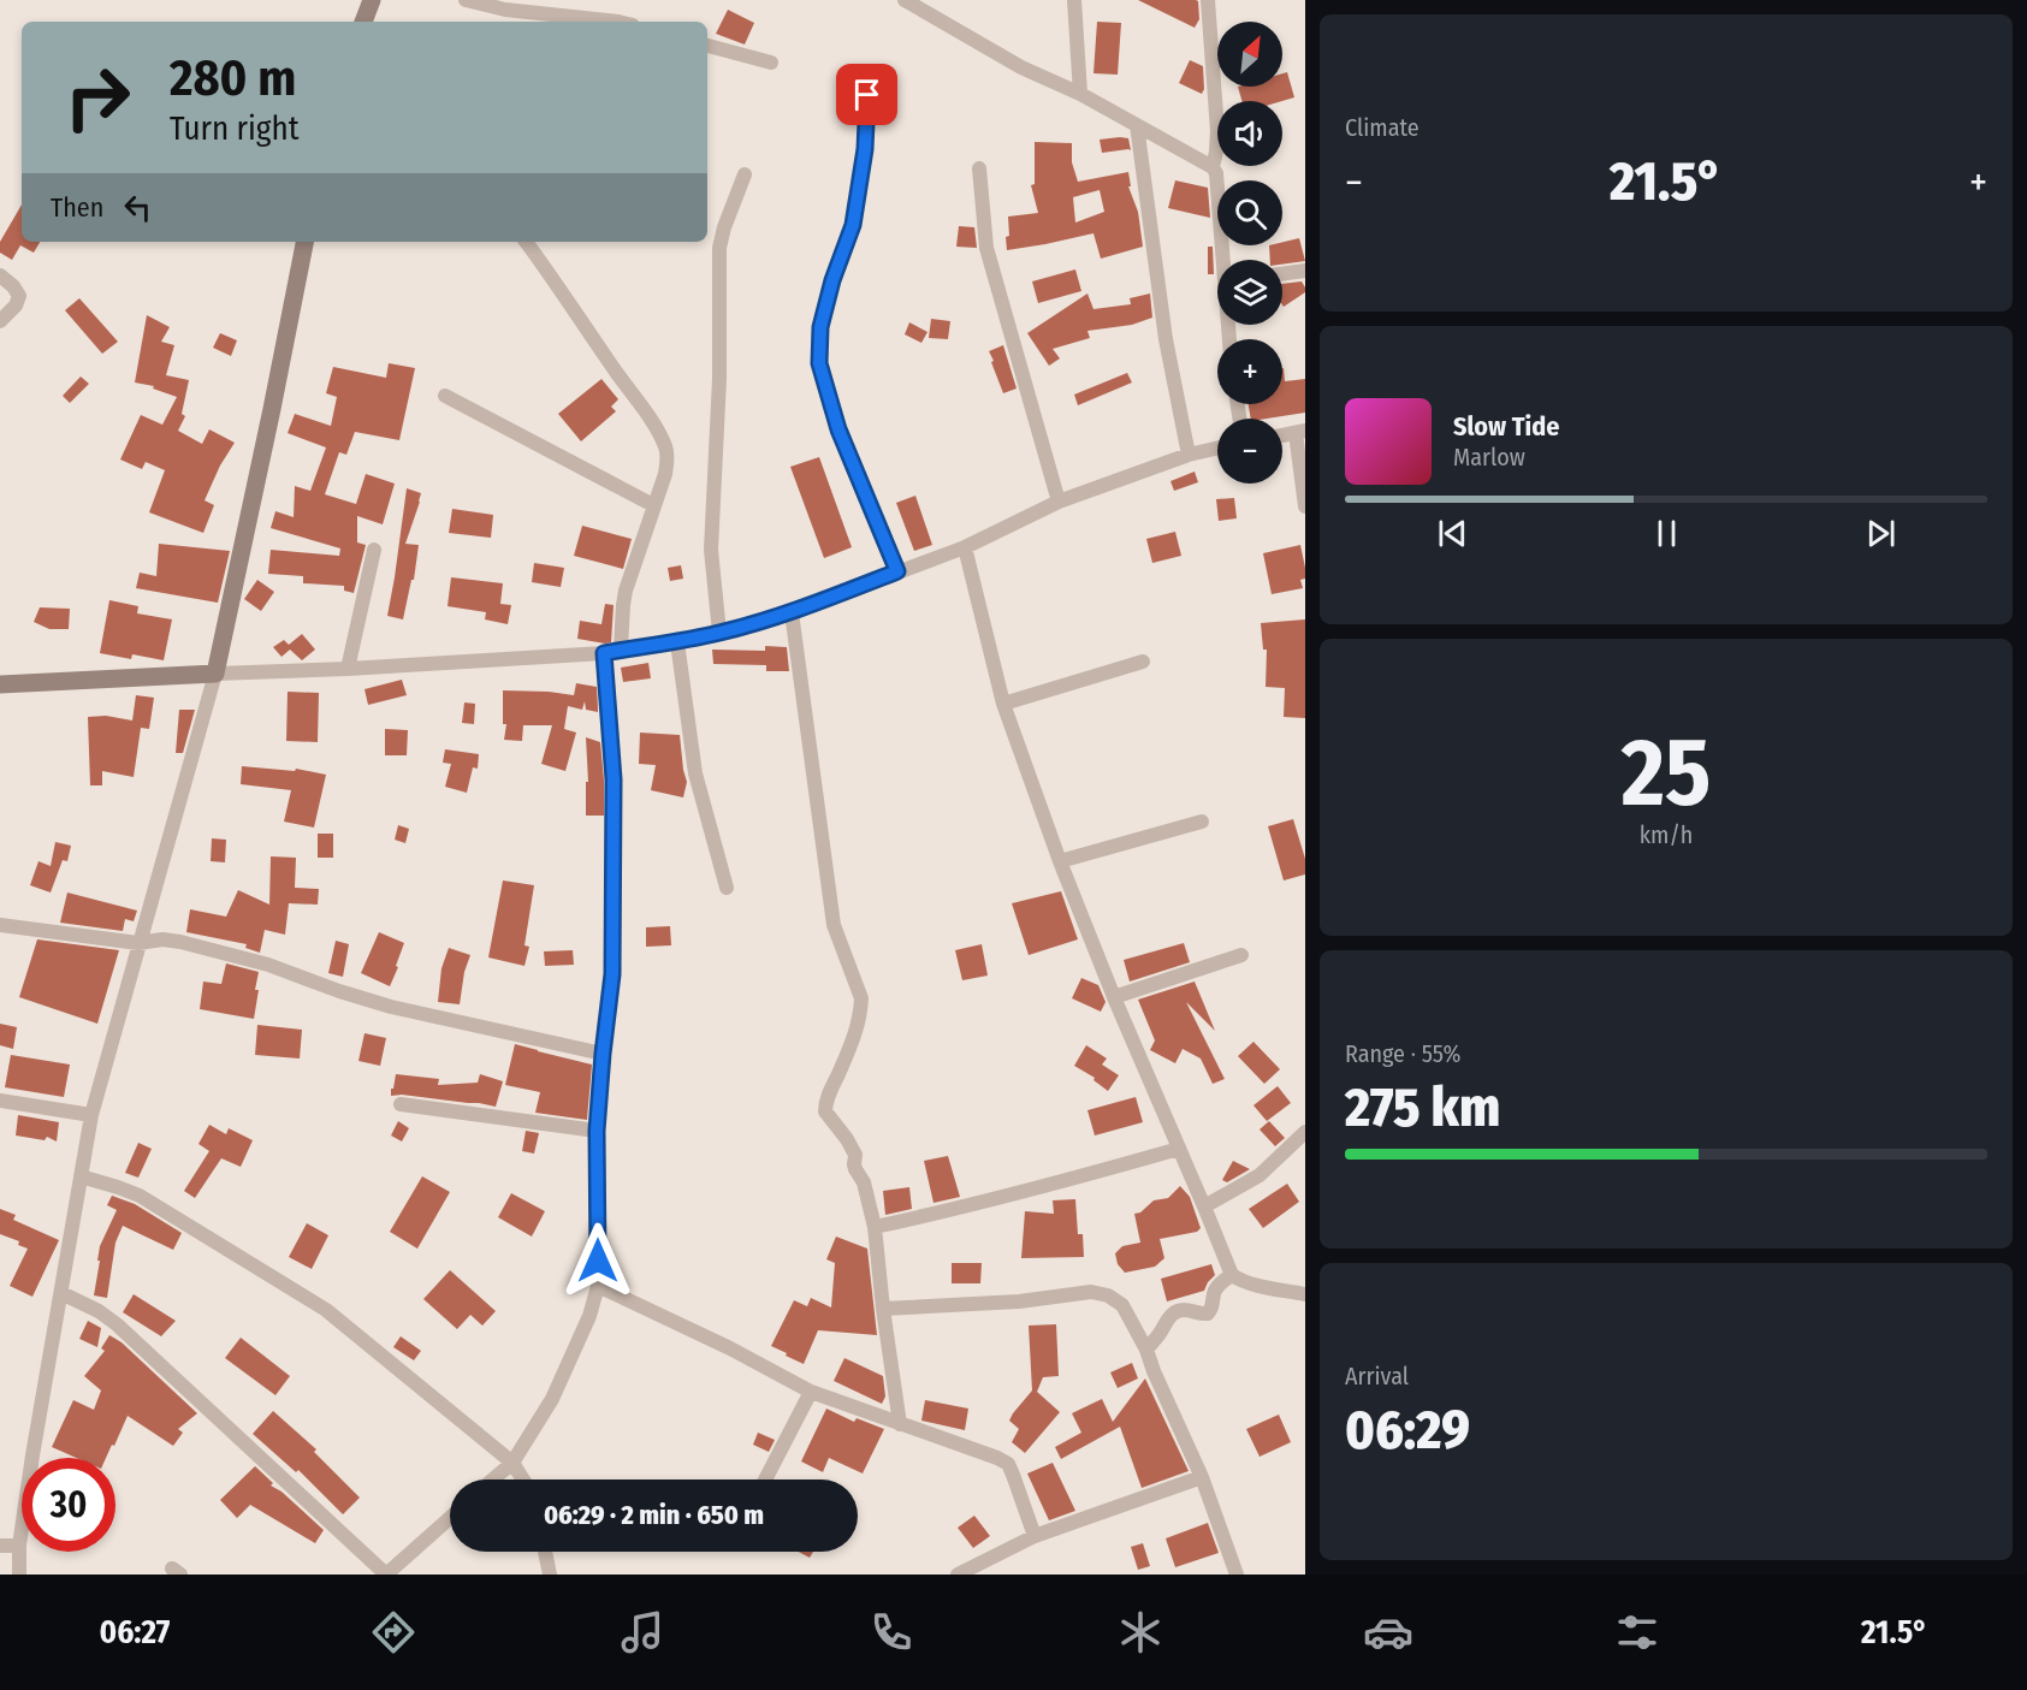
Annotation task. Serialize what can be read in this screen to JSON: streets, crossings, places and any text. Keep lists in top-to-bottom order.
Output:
{
  "north": "top right",
  "page": {
    "tile": [
      "Climate",
      ["25", "km/h"],
      ["Range · 55%", "275 km"],
      ["Arrival", "06:29"]
    ],
    "map_buttons": ["+", "−"],
    "turn": ["280 m", "Turn right"],
    "heat": ["−", "21.5°", "+"],
    "then": "Then",
    "song": ["Slow Tide", "Marlow"],
    "limit": "30",
    "trip": "06:29 · 2 min · 650 m",
    "tabs": ["06:27", "21.5°"]
  }
}
